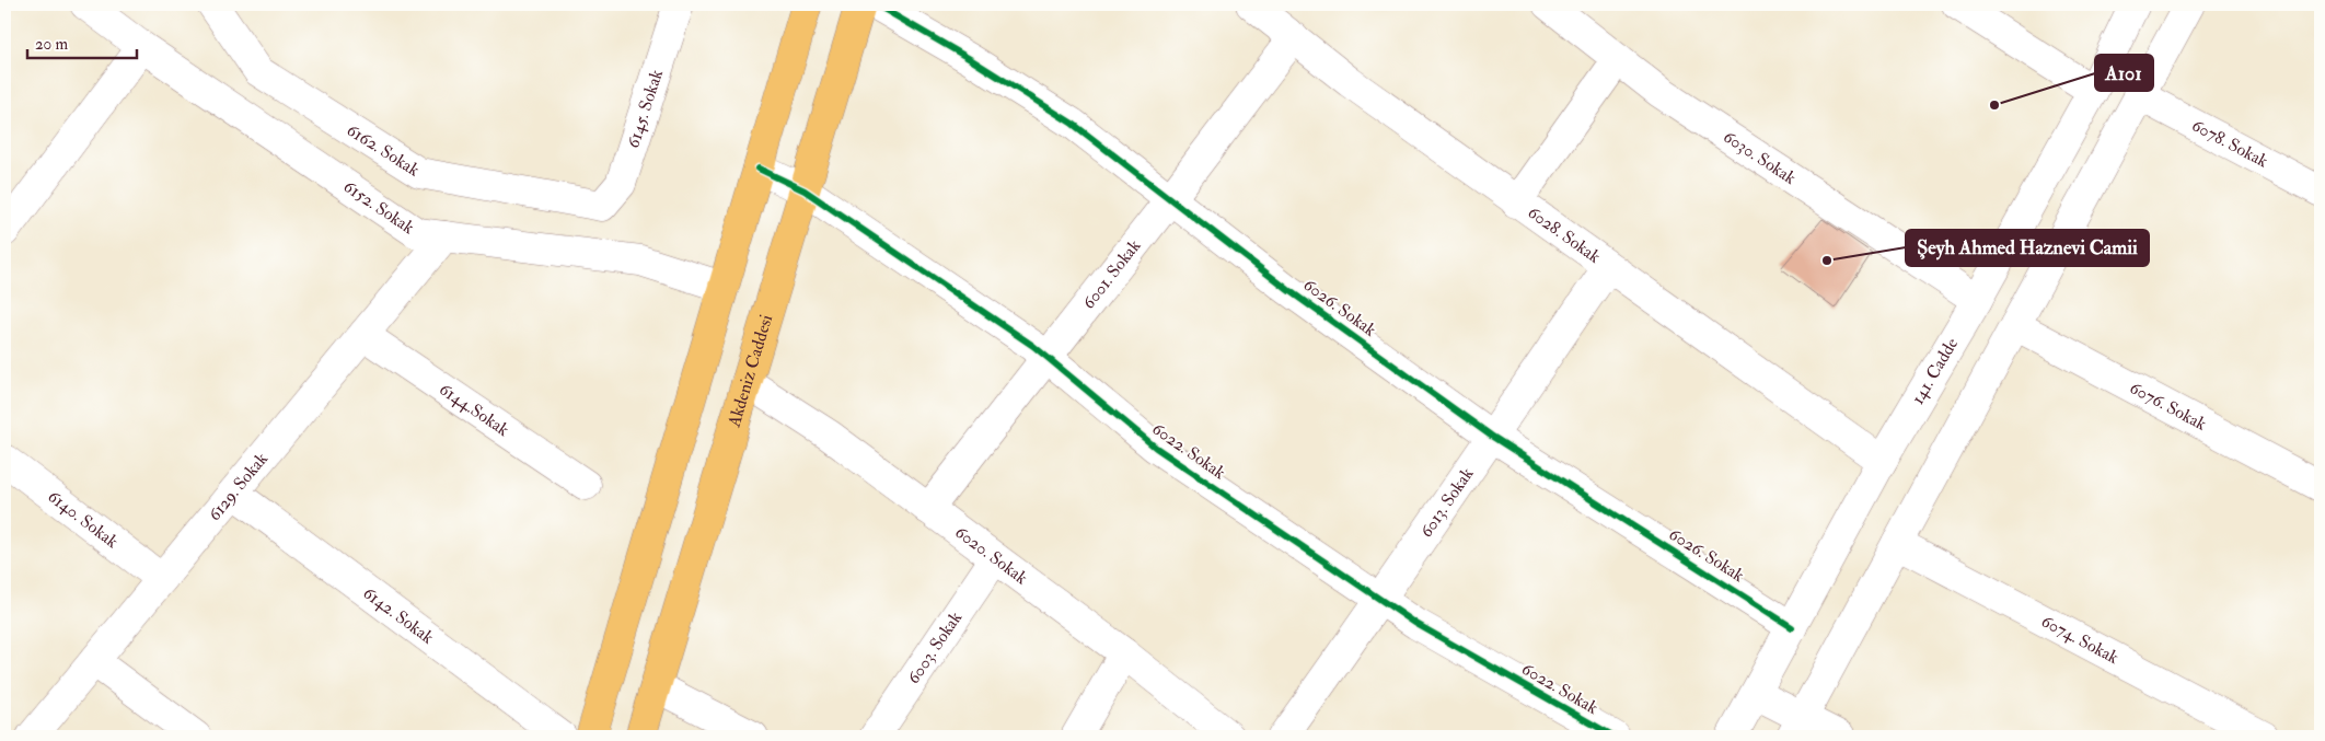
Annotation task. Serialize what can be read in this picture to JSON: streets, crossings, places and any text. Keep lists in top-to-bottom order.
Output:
{
  "streets": {
    "main road": ["Akdeniz Caddesi"],
    "street": [
      "6145. Sokak",
      "6078. Sokak",
      "6162. Sokak",
      "6030. Sokak",
      "6152. Sokak",
      "6028. Sokak",
      "6001. Sokak",
      "6026. Sokak",
      "141. Cadde",
      "6076. Sokak",
      "6144.Sokak",
      "6022. Sokak",
      "6129. Sokak",
      "6013. Sokak",
      "6140. Sokak",
      "6020. Sokak",
      "6142. Sokak",
      "6074. Sokak",
      "6003. Sokak"
    ]
  },
  "crossings": [
    ["6145. Sokak", "6162. Sokak"],
    ["6030. Sokak", "141. Cadde"],
    ["6152. Sokak", "6129. Sokak"],
    ["6028. Sokak", "6001. Sokak"],
    ["6028. Sokak", "141. Cadde"],
    ["6028. Sokak", "6013. Sokak"],
    ["6001. Sokak", "6026. Sokak"],
    ["6001. Sokak", "6022. Sokak"],
    ["6001. Sokak", "6020. Sokak"],
    ["6026. Sokak", "141. Cadde"],
    ["6026. Sokak", "6013. Sokak"],
    ["Akdeniz Caddesi", "6022. Sokak"],
    ["Akdeniz Caddesi", "6020. Sokak"],
    ["6144.Sokak", "6129. Sokak"],
    ["6022. Sokak", "6013. Sokak"],
    ["6129. Sokak", "6140. Sokak"],
    ["6129. Sokak", "6142. Sokak"],
    ["6020. Sokak", "6003. Sokak"]
  ],
  "places": ["A101", "Şeyh Ahmed Haznevi Camii"],
  "scale_bar": "20 m"
}
